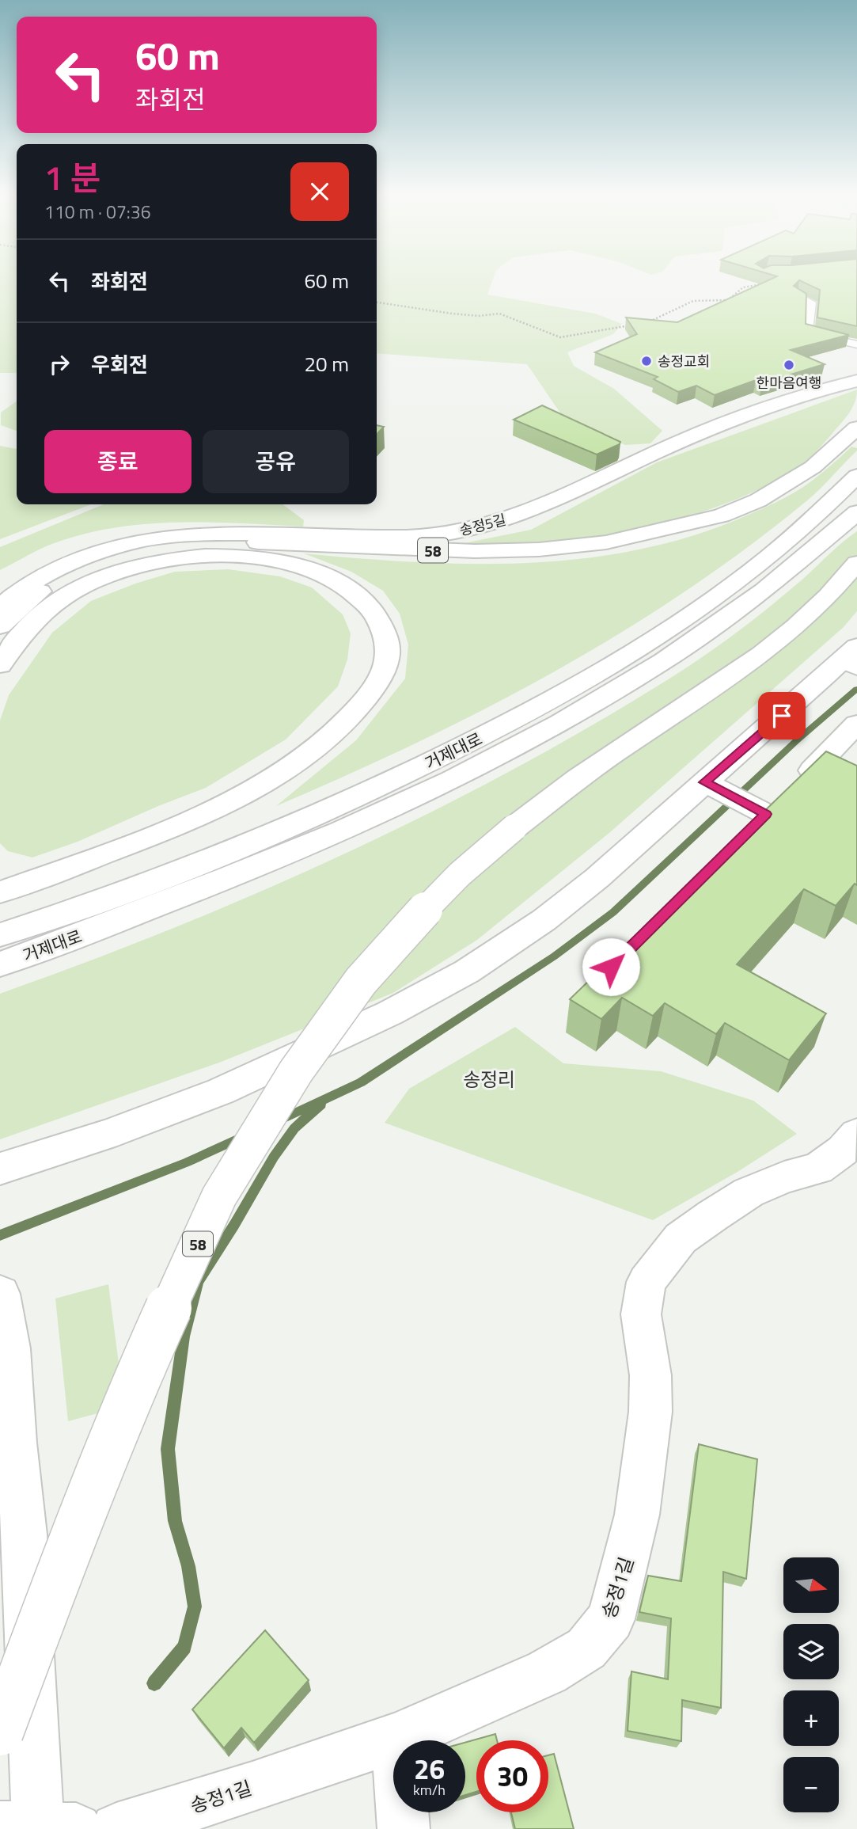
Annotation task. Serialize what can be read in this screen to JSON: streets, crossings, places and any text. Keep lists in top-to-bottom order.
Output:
{
  "streets": {
    "main road": [
      "송정5길",
      "58",
      "거제대로",
      "송정1길"
    ]
  },
  "districts": ["송정리"],
  "places": ["송정교회", "한마음여행"],
  "north": "right",
  "page": {
    "turn": ["60 m", "좌회전"],
    "heading": ["1 분", "110 m · 07:36"],
    "list": [
      {
        "name": "좌회전",
        "value": "60 m"
      },
      {
        "name": "우회전",
        "value": "20 m"
      }
    ],
    "buttons": ["종료", "공유"],
    "map_buttons": ["+", "−"],
    "speed": "26 km/h",
    "limit": "30"
  }
}
